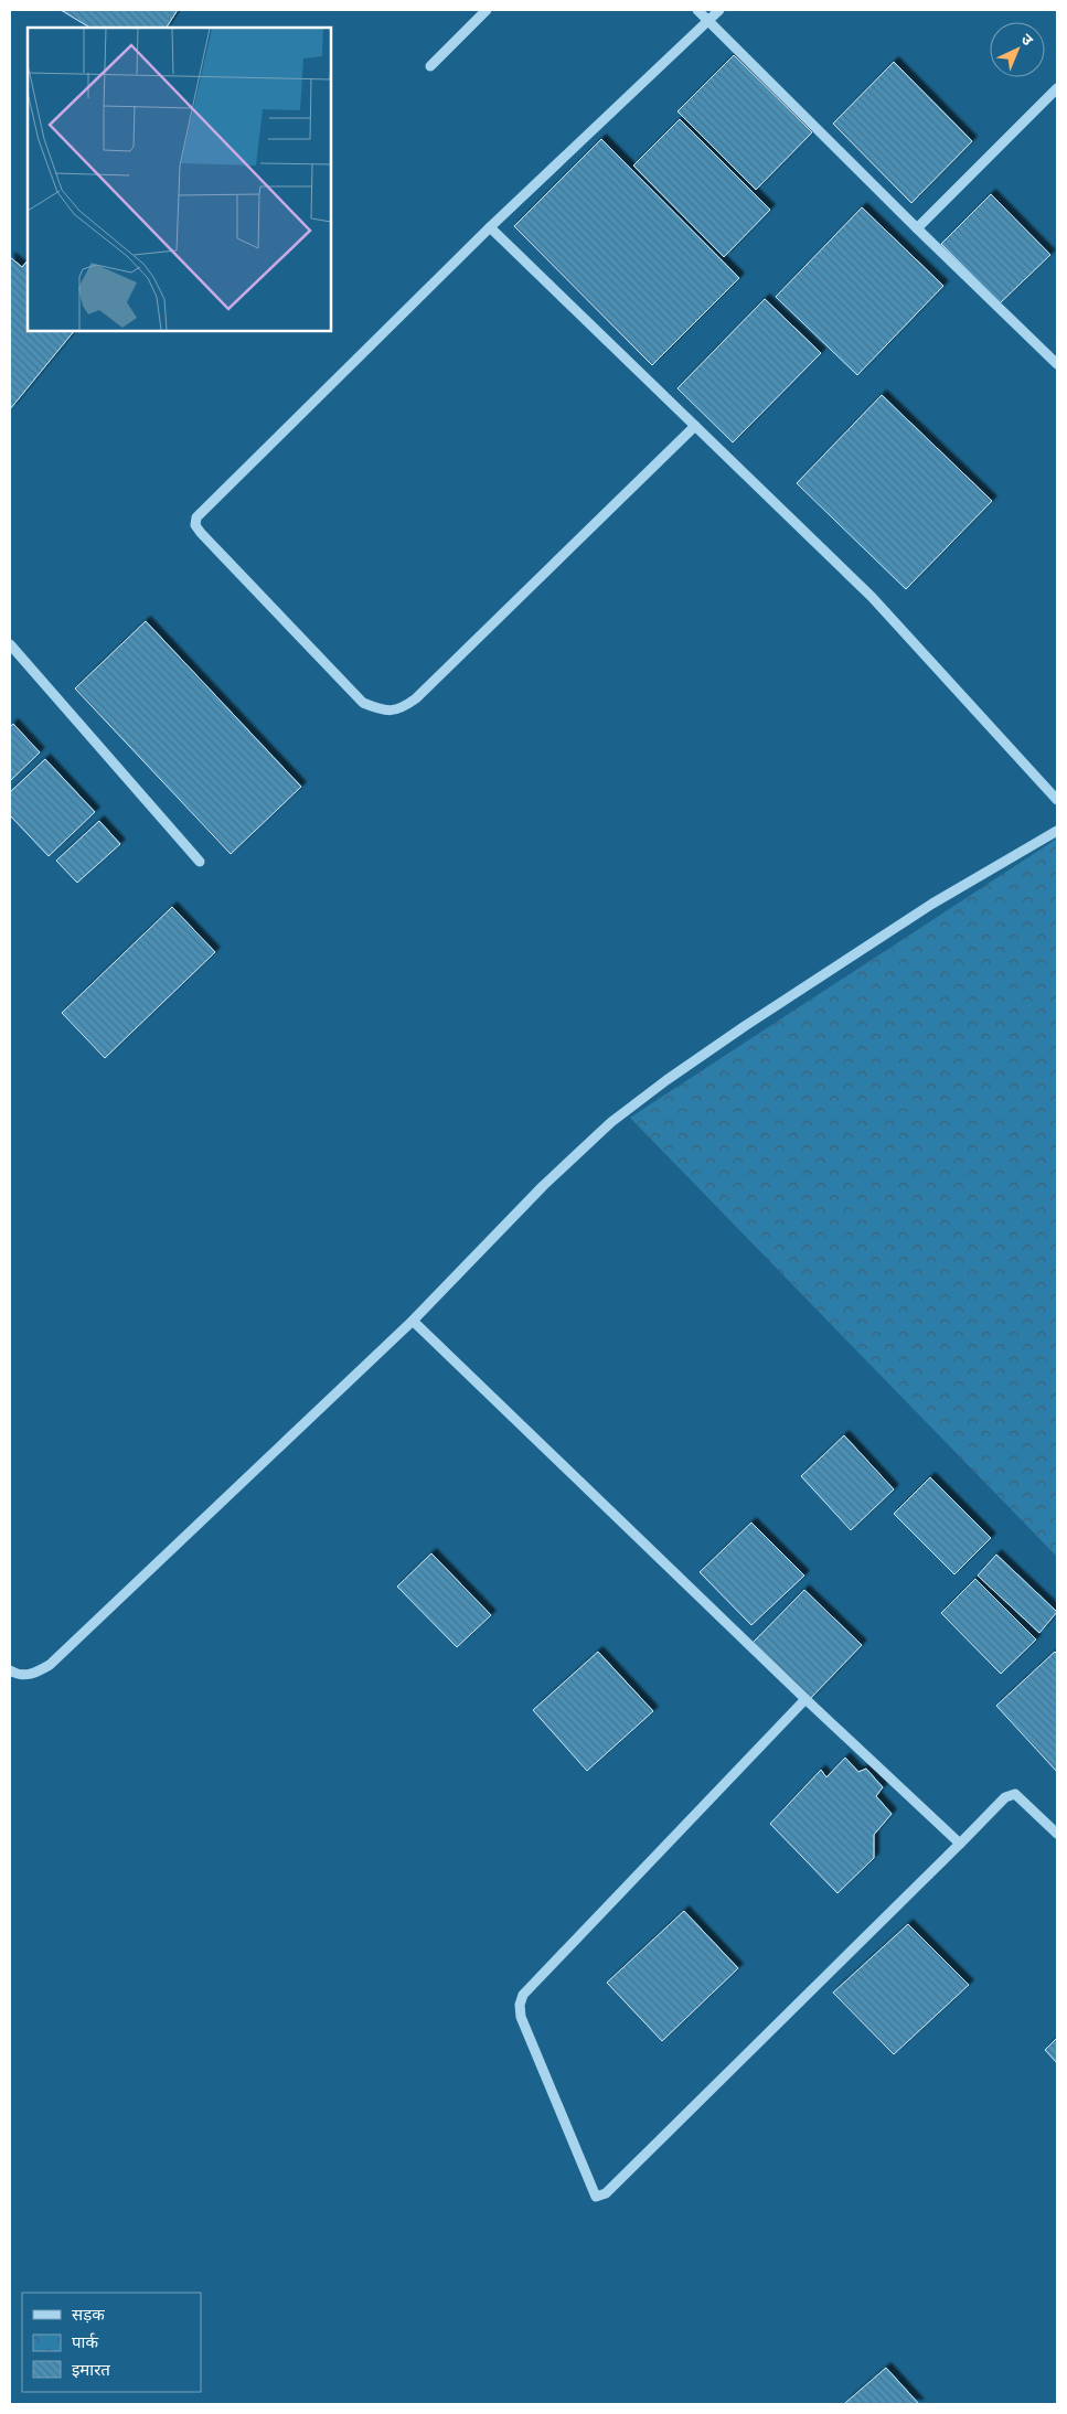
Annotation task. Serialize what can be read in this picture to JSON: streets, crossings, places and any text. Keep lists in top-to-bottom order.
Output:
{
  "legend": ["सड़क", "पार्क", "इमारत"],
  "north": "top right"
}
